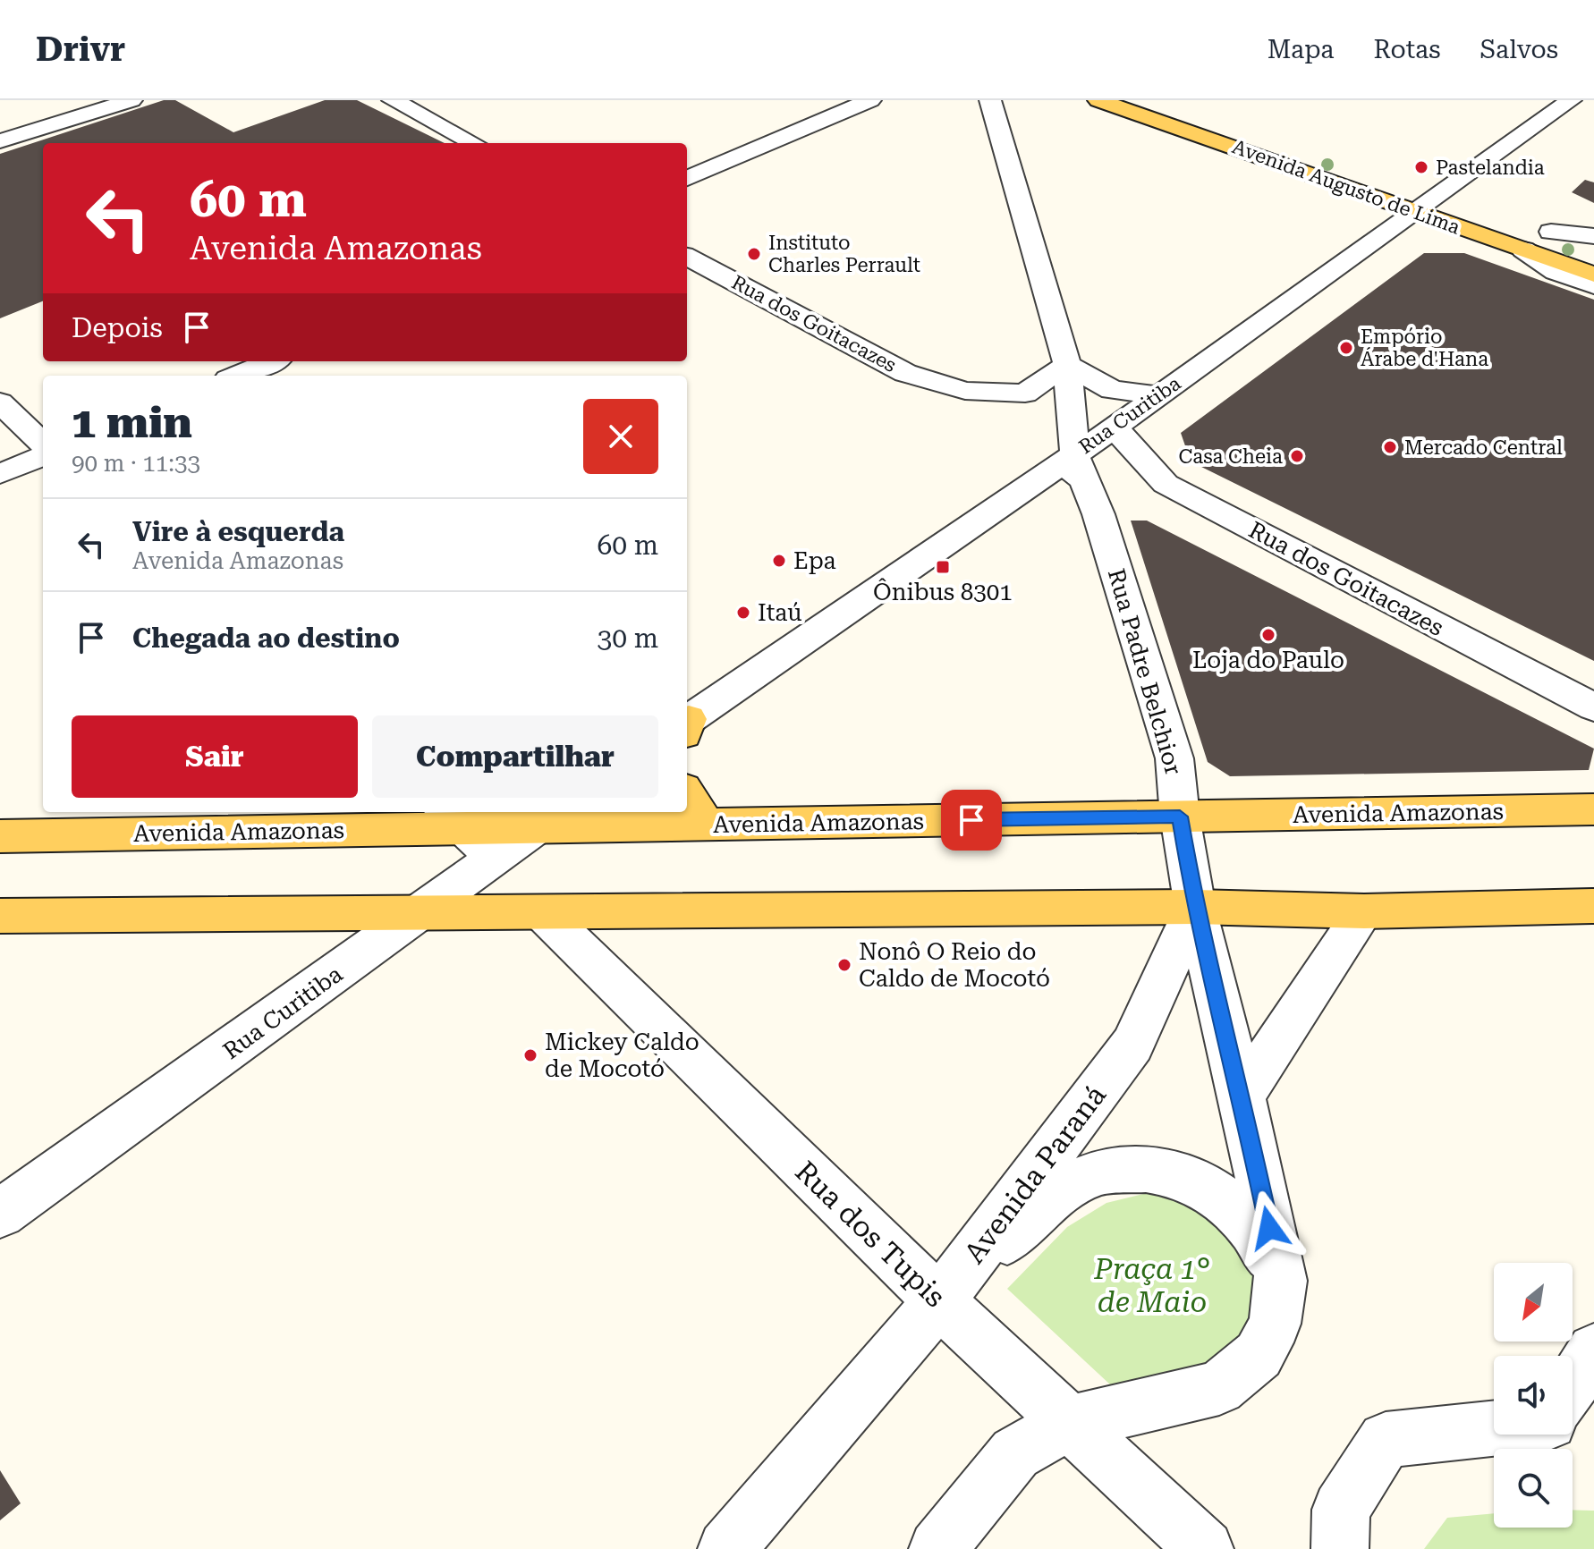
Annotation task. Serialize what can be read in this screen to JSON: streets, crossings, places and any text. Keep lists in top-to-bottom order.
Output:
{
  "streets": {
    "main road": ["Avenida Augusto de Lima", "Avenida Amazonas"],
    "street": [
      "Rua dos Goitacazes",
      "Rua Curitiba",
      "Rua Padre Belchior",
      "Avenida Paraná",
      "Rua dos Tupis"
    ]
  },
  "crossings": [
    ["Avenida Augusto de Lima", "Rua Curitiba"],
    ["Rua dos Goitacazes", "Rua Curitiba"],
    ["Rua dos Goitacazes", "Rua Padre Belchior"],
    ["Rua Curitiba", "Rua Padre Belchior"],
    ["Rua Curitiba", "Avenida Amazonas"],
    ["Rua Padre Belchior", "Avenida Amazonas"],
    ["Avenida Paraná", "Rua dos Tupis"]
  ],
  "parks": ["Praça 1° de Maio"],
  "places": {
    "other": [
      "Pastelandia",
      "Instituto Charles Perrault",
      "Empório Árabe d'Hana",
      "Mercado Central",
      "Casa Cheia",
      "Epa",
      "Itaú",
      "Loja do Paulo",
      "Nonô O Reio do Caldo de Mocotó",
      "Mickey Caldo de Mocotó"
    ],
    "transit": ["Ônibus 8301"]
  },
  "north": "bottom left",
  "page": {
    "header": "Drivr",
    "nav": ["Mapa", "Rotas", "Salvos"],
    "turn": ["60 m", "Avenida Amazonas"],
    "then": "Depois",
    "heading": ["1 min", "90 m · 11:33"],
    "list": [
      {
        "name": "Vire à esquerda",
        "note": "Avenida Amazonas",
        "value": "60 m"
      },
      {
        "name": "Chegada ao destino",
        "value": "30 m"
      }
    ],
    "buttons": ["Sair", "Compartilhar"]
  }
}
